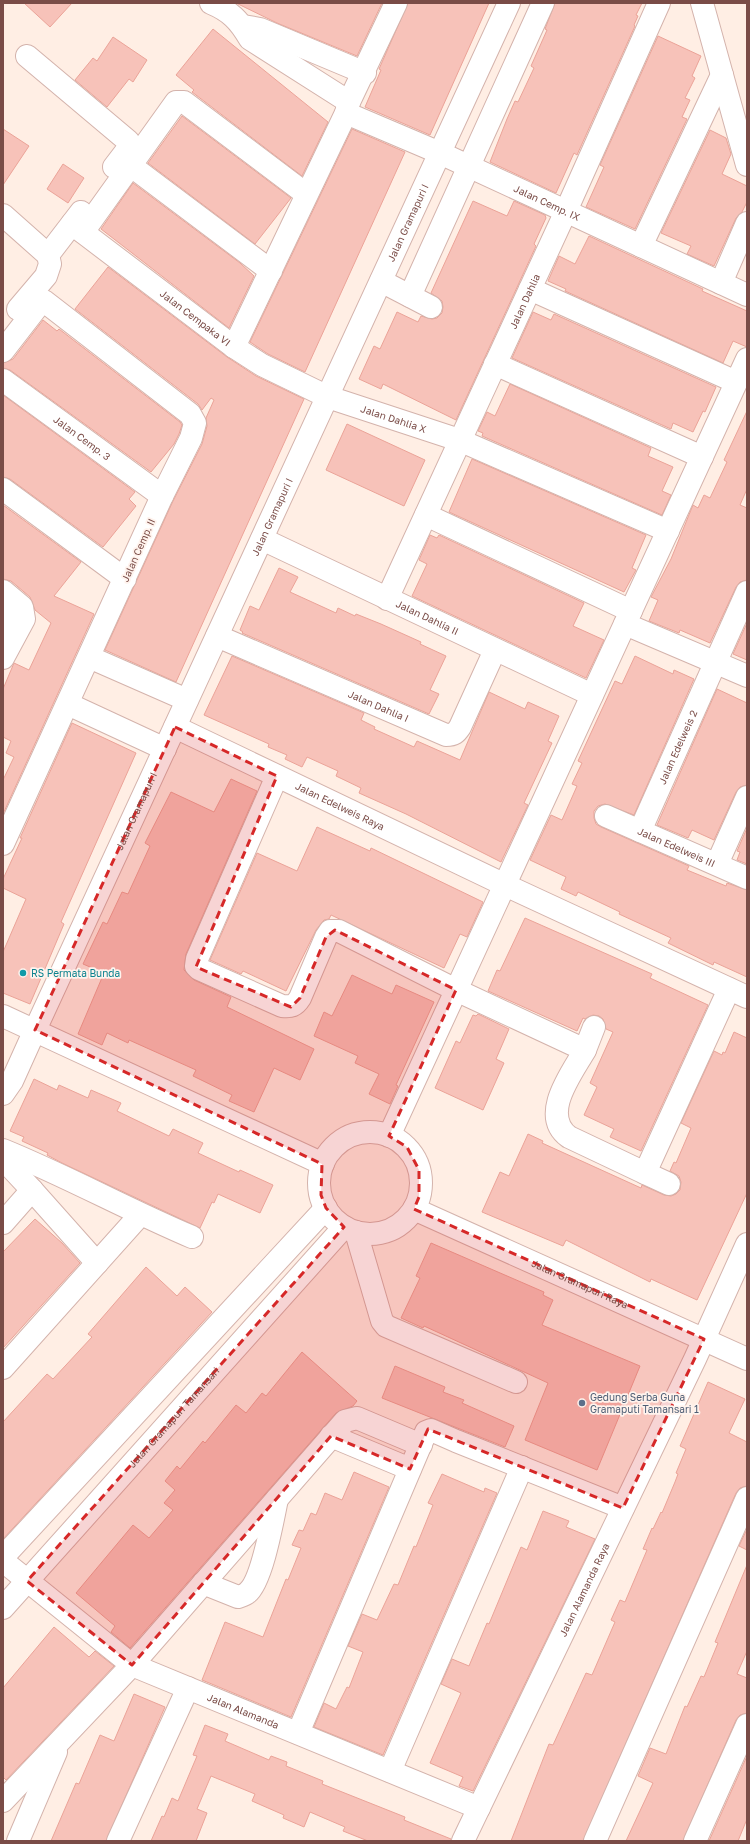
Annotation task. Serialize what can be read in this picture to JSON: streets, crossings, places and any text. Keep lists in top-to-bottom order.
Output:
{
  "streets": {
    "street": [
      "Jalan Cemp. IX",
      "Jalan Gramapuri I",
      "Jalan Dahlia",
      "Jalan Cempaka VI",
      "Jalan Dahlia X",
      "Jalan Cemp. 3",
      "Jalan Cemp. II",
      "Jalan Dahlia II",
      "Jalan Dahlia I",
      "Jalan Edelweis 2",
      "Jalan Edelweis Raya",
      "Jalan Edelweis III",
      "Jalan Gramapuri Raya",
      "Jalan Gramapuri Tamansari",
      "Jalan Alamanda Raya",
      "Jalan Alamanda"
    ]
  },
  "crossings": [
    ["Jalan Cemp. IX", "Jalan Gramapuri I"],
    ["Jalan Cemp. IX", "Jalan Dahlia"],
    ["Jalan Gramapuri I", "Jalan Cempaka VI"],
    ["Jalan Gramapuri I", "Jalan Dahlia X"],
    ["Jalan Gramapuri I", "Jalan Dahlia II"],
    ["Jalan Gramapuri I", "Jalan Dahlia I"],
    ["Jalan Gramapuri I", "Jalan Edelweis Raya"],
    ["Jalan Dahlia", "Jalan Dahlia X"],
    ["Jalan Dahlia", "Jalan Dahlia II"],
    ["Jalan Cempaka VI", "Jalan Dahlia X"],
    ["Jalan Cemp. 3", "Jalan Cemp. II"],
    ["Jalan Dahlia II", "Jalan Dahlia I"],
    ["Jalan Edelweis 2", "Jalan Edelweis III"],
    ["Jalan Gramapuri Raya", "Jalan Gramapuri Tamansari"],
    ["Jalan Gramapuri Raya", "Jalan Alamanda Raya"],
    ["Jalan Gramapuri Tamansari", "Jalan Alamanda"],
    ["Jalan Alamanda Raya", "Jalan Alamanda"]
  ],
  "places": ["RS Permata Bunda", "Gedung Serba Guna Gramaputi Tamansari 1"]
}
